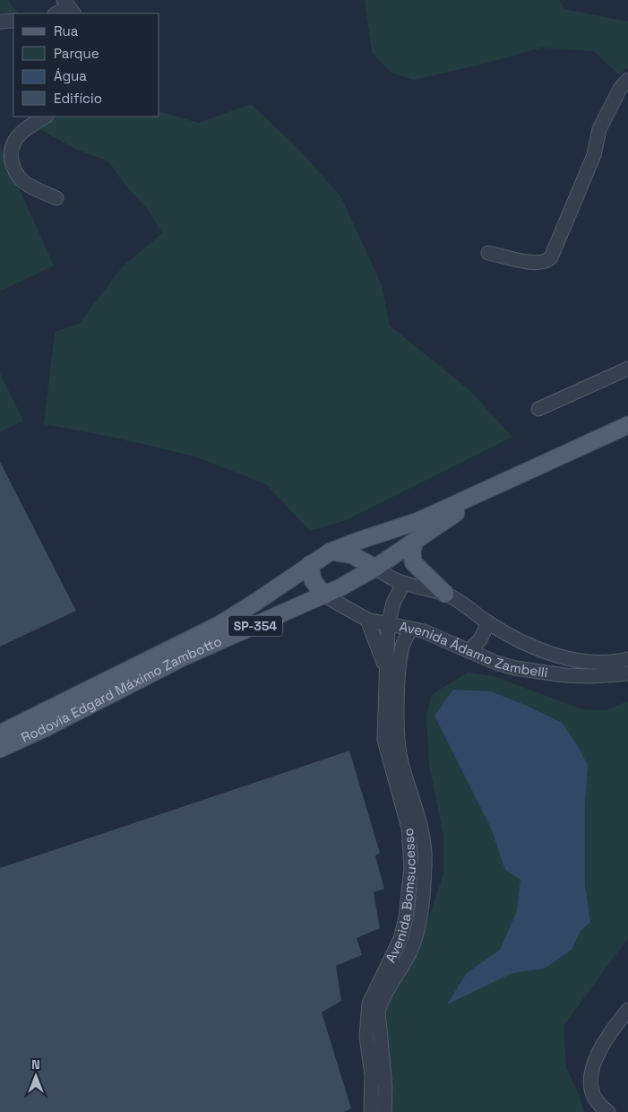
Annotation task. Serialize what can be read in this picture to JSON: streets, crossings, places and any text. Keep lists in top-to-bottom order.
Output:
{
  "streets": {
    "main road": ["SP-354", "Rodovia Edgard Máximo Zambotto"],
    "street": ["Avenida Ádamo Zambelli", "Avenida Bomsucesso"]
  },
  "crossings": [
    ["Avenida Ádamo Zambelli", "Rodovia Edgard Máximo Zambotto"],
    ["Avenida Ádamo Zambelli", "Avenida Bomsucesso"]
  ],
  "legend": [
    "Rua",
    "Parque",
    "Água",
    "Edifício"
  ],
  "north": "top"
}
